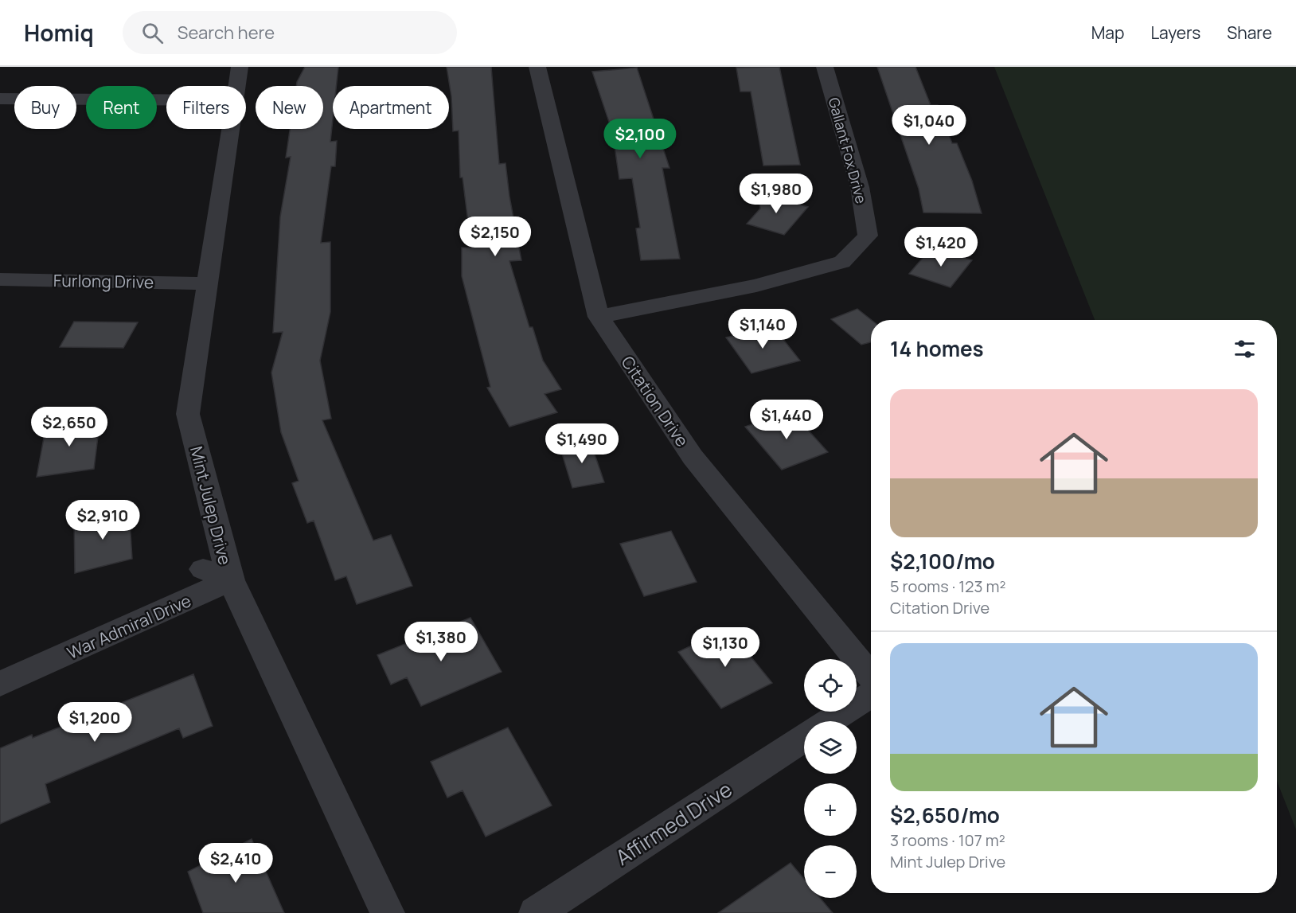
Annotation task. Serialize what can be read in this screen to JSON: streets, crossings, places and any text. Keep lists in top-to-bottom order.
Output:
{
  "streets": {
    "street": [
      "Gallant Fox Drive",
      "Furlong Drive",
      "Citation Drive",
      "Mint Julep Drive",
      "War Admiral Drive",
      "Affirmed Drive"
    ]
  },
  "crossings": [
    ["Gallant Fox Drive", "Citation Drive"],
    ["Furlong Drive", "Mint Julep Drive"],
    ["Mint Julep Drive", "War Admiral Drive"]
  ],
  "page": {
    "header": "Homiq",
    "search": "Search here",
    "nav": ["Map", "Layers", "Share"],
    "chip": [
      "Buy",
      "Rent",
      "Filters",
      "New",
      "Apartment"
    ],
    "price": [
      "$1,040",
      "$2,100",
      "$1,980",
      "$2,150",
      "$1,420",
      "$1,140",
      "$1,440",
      "$2,650",
      "$1,490",
      "$2,910",
      "$1,380",
      "$1,130",
      "$1,200",
      "$2,410"
    ],
    "heading": "14 homes",
    "list": [
      {
        "name": "$2,100/mo",
        "note": "5 rooms · 123 m² · Citation Drive"
      },
      {
        "name": "$2,650/mo",
        "note": "3 rooms · 107 m² · Mint Julep Drive"
      }
    ],
    "map_buttons": ["+", "−"]
  }
}
